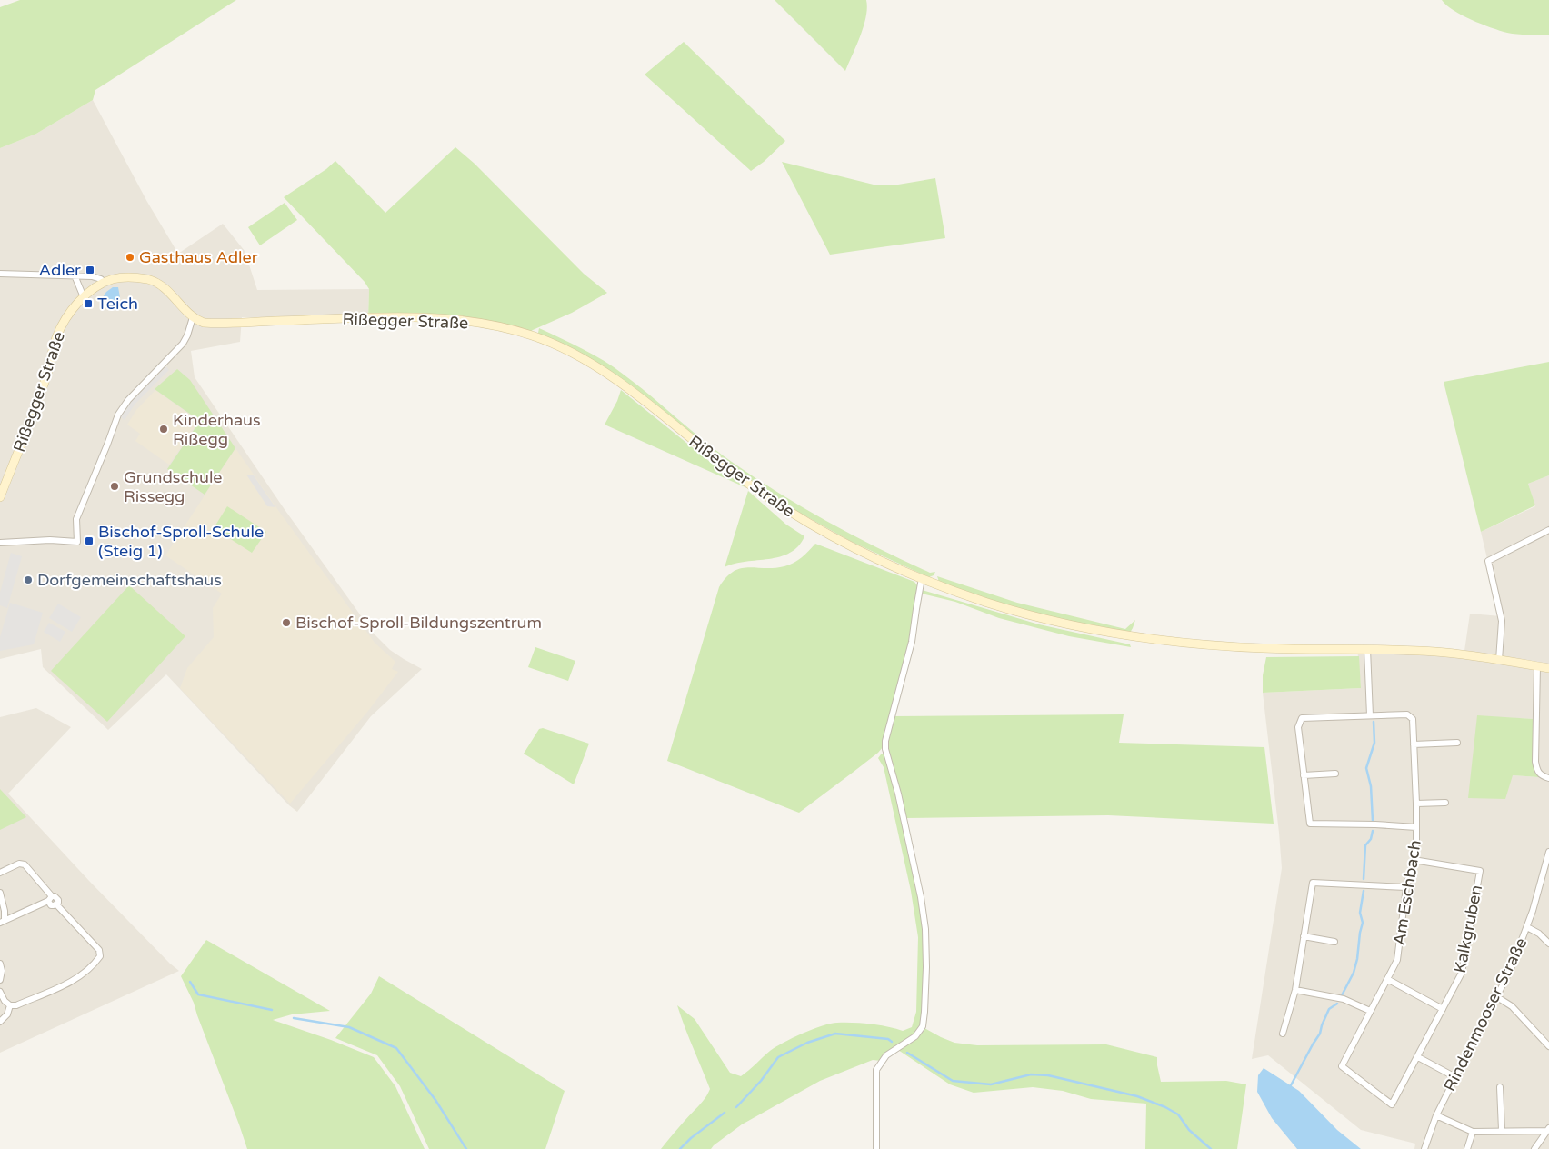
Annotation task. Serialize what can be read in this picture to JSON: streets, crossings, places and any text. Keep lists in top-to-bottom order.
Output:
{
  "streets": {
    "street": [
      "Rißegger Straße",
      "Am Eschbach",
      "Kalkgruben",
      "Rindenmooser Straße"
    ]
  },
  "crossings": [
    ["Am Eschbach", "Kalkgruben"]
  ],
  "places": {
    "other": [
      "Gasthaus Adler",
      "Kinderhaus Rißegg",
      "Grundschule Rissegg",
      "Dorfgemeinschaftshaus",
      "Bischof-Sproll-Bildungszentrum"
    ],
    "transit": ["Adler", "Teich", "Bischof-Sproll-Schule (Steig 1)"]
  }
}
